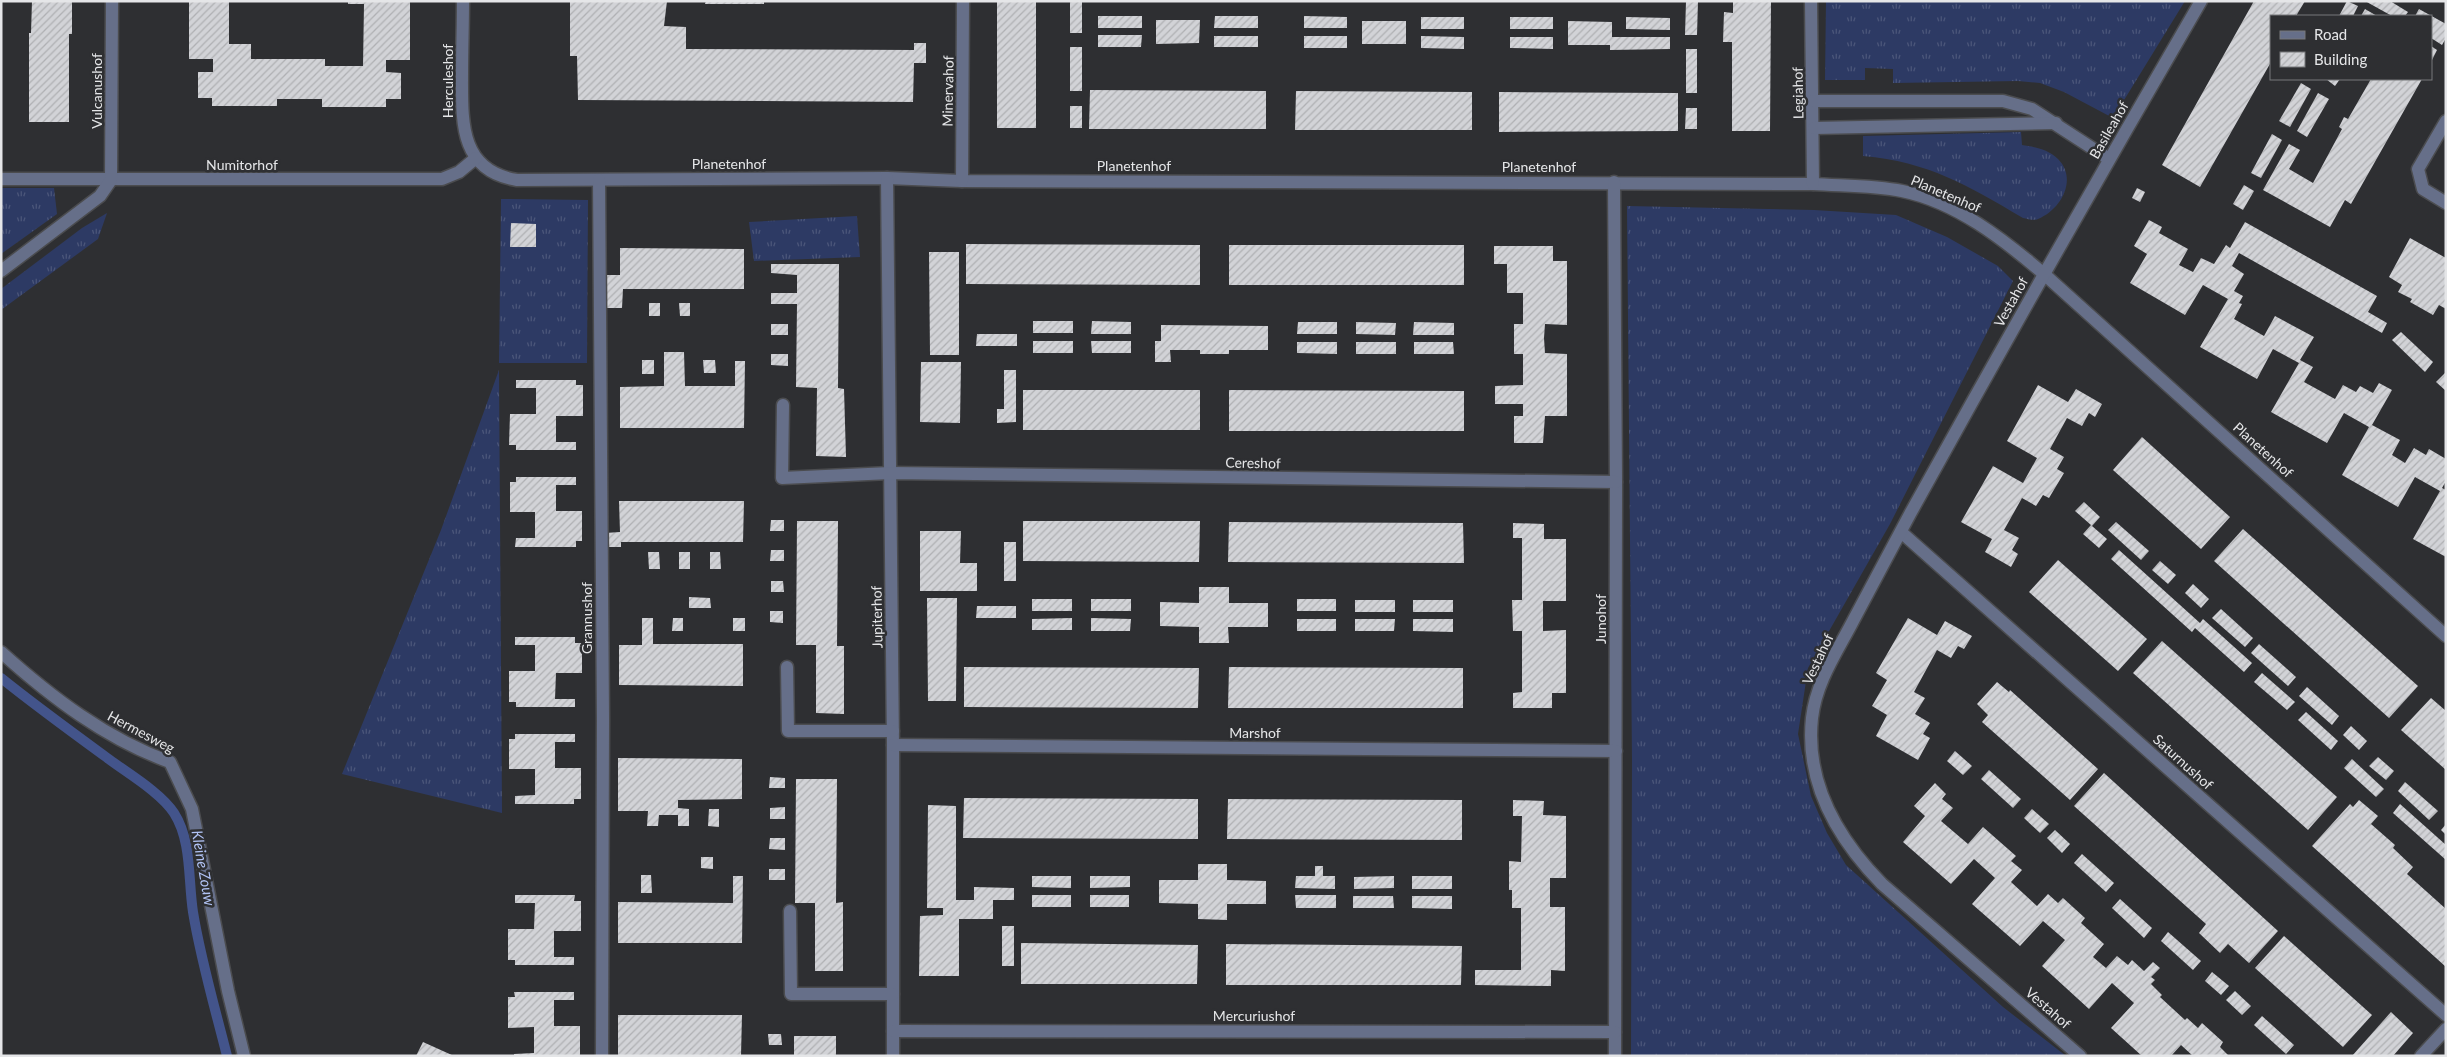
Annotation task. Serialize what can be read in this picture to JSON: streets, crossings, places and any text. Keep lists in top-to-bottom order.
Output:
{
  "streets": {
    "street": [
      "Herculeshof",
      "Vulcanushof",
      "Minervahof",
      "Legiahof",
      "Basileahof",
      "Planetenhof",
      "Numitorhof",
      "Vestahof",
      "Cereshof",
      "Jupiterhof",
      "Grannushof",
      "Junohof",
      "Hermesweg",
      "Marshof",
      "Saturnushof",
      "Mercuriushof"
    ]
  },
  "crossings": [
    ["Herculeshof", "Planetenhof"],
    ["Herculeshof", "Numitorhof"],
    ["Vulcanushof", "Numitorhof"],
    ["Minervahof", "Planetenhof"],
    ["Legiahof", "Planetenhof"],
    ["Basileahof", "Planetenhof"],
    ["Basileahof", "Vestahof"],
    ["Planetenhof", "Numitorhof"],
    ["Planetenhof", "Vestahof"],
    ["Planetenhof", "Jupiterhof"],
    ["Planetenhof", "Grannushof"],
    ["Planetenhof", "Junohof"],
    ["Vestahof", "Saturnushof"],
    ["Cereshof", "Jupiterhof"],
    ["Cereshof", "Junohof"],
    ["Jupiterhof", "Marshof"],
    ["Jupiterhof", "Mercuriushof"],
    ["Junohof", "Marshof"],
    ["Junohof", "Mercuriushof"]
  ],
  "water": ["Kleine Zouw"],
  "legend": ["Road", "Building"]
}
